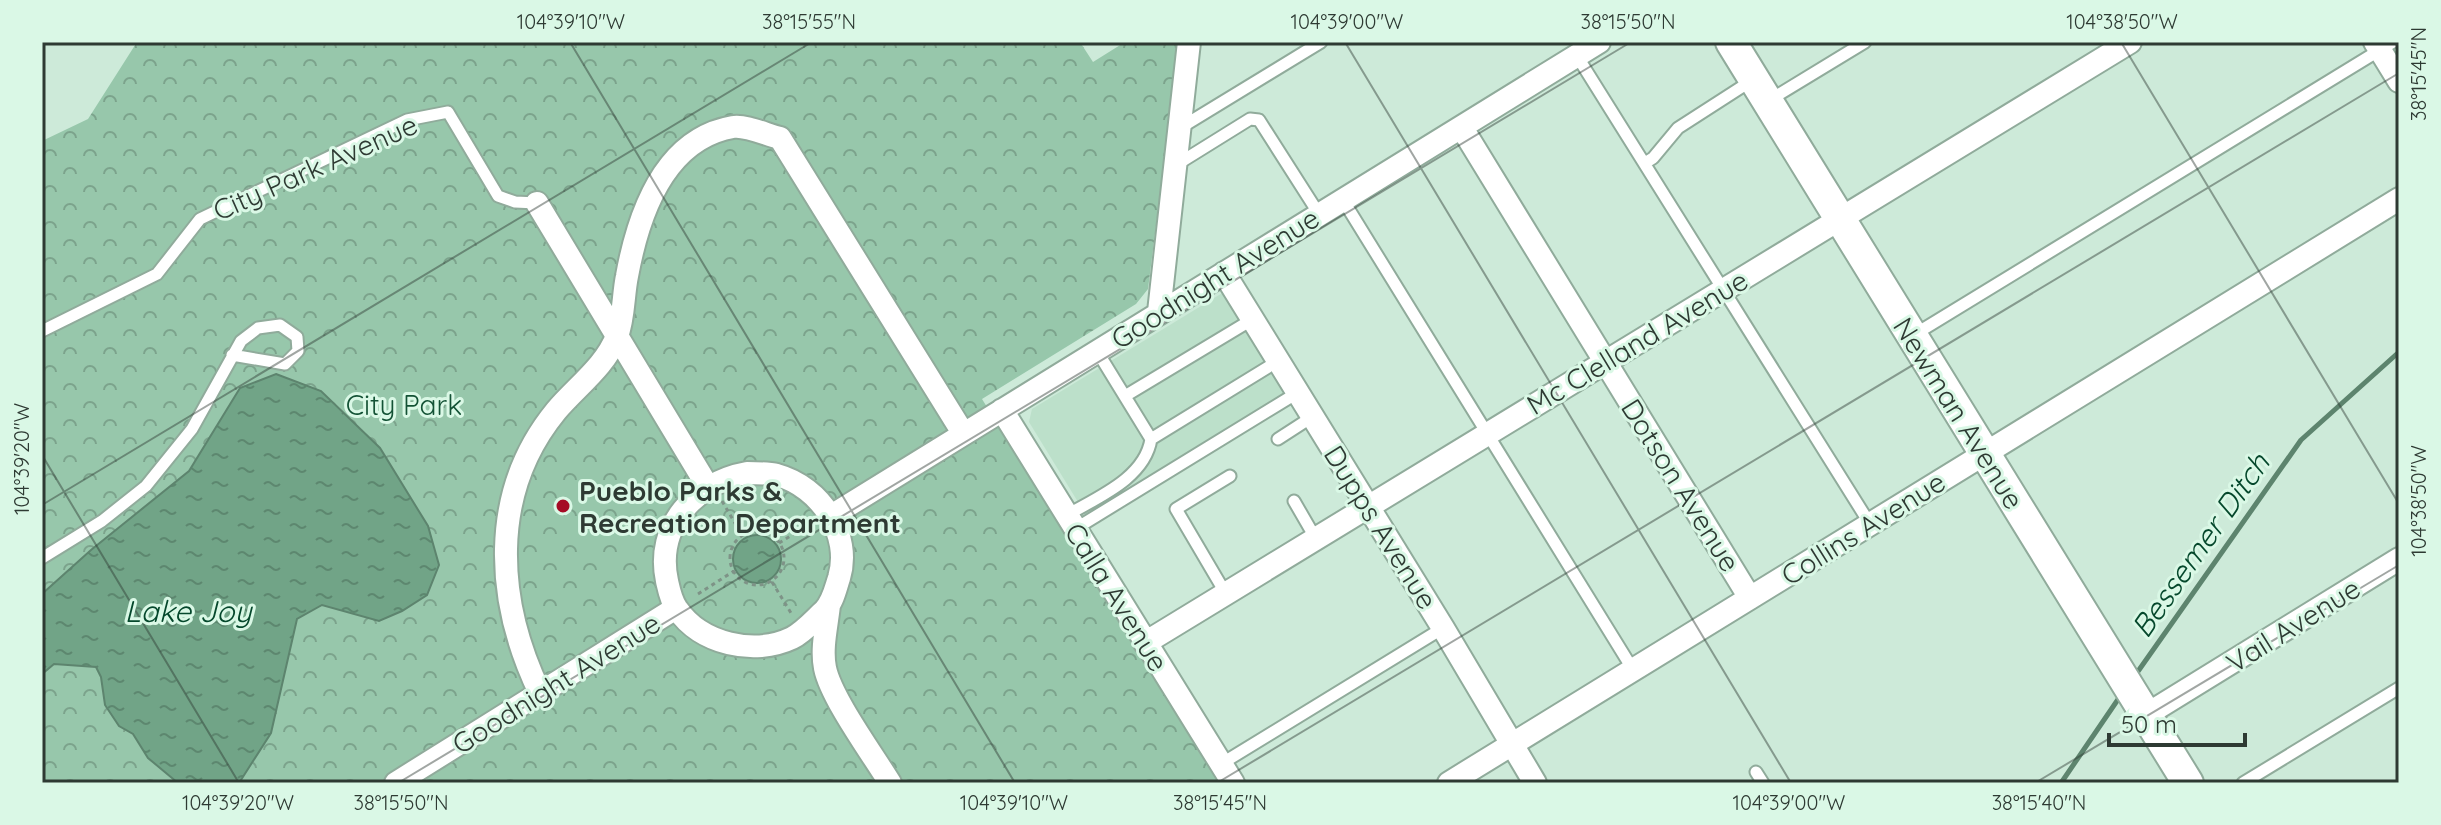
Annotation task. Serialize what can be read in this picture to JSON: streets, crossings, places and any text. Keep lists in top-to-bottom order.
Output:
{
  "streets": {
    "street": [
      "City Park Avenue",
      "Goodnight Avenue",
      "Mc Clelland Avenue",
      "Newman Avenue",
      "Dotson Avenue",
      "Dupps Avenue",
      "Collins Avenue",
      "Calla Avenue",
      "Vail Avenue"
    ]
  },
  "crossings": [
    ["Goodnight Avenue", "Dotson Avenue"],
    ["Goodnight Avenue", "Dupps Avenue"],
    ["Goodnight Avenue", "Calla Avenue"],
    ["Mc Clelland Avenue", "Newman Avenue"],
    ["Mc Clelland Avenue", "Dotson Avenue"],
    ["Mc Clelland Avenue", "Dupps Avenue"],
    ["Mc Clelland Avenue", "Calla Avenue"],
    ["Newman Avenue", "Collins Avenue"],
    ["Newman Avenue", "Vail Avenue"],
    ["Dotson Avenue", "Collins Avenue"],
    ["Dupps Avenue", "Collins Avenue"]
  ],
  "water": ["Bessemer Ditch", "Lake Joy"],
  "parks": ["City Park"],
  "places": ["Pueblo Parks & Recreation Department"],
  "scale_bar": "50 m",
  "coordinates": [
    "104°39'10\"W",
    "38°15'55\"N",
    "104°39'00\"W",
    "38°15'50\"N",
    "104°38'50\"W",
    "38°15'45\"N",
    "104°39'20\"W",
    "38°15'40\"N"
  ]
}
